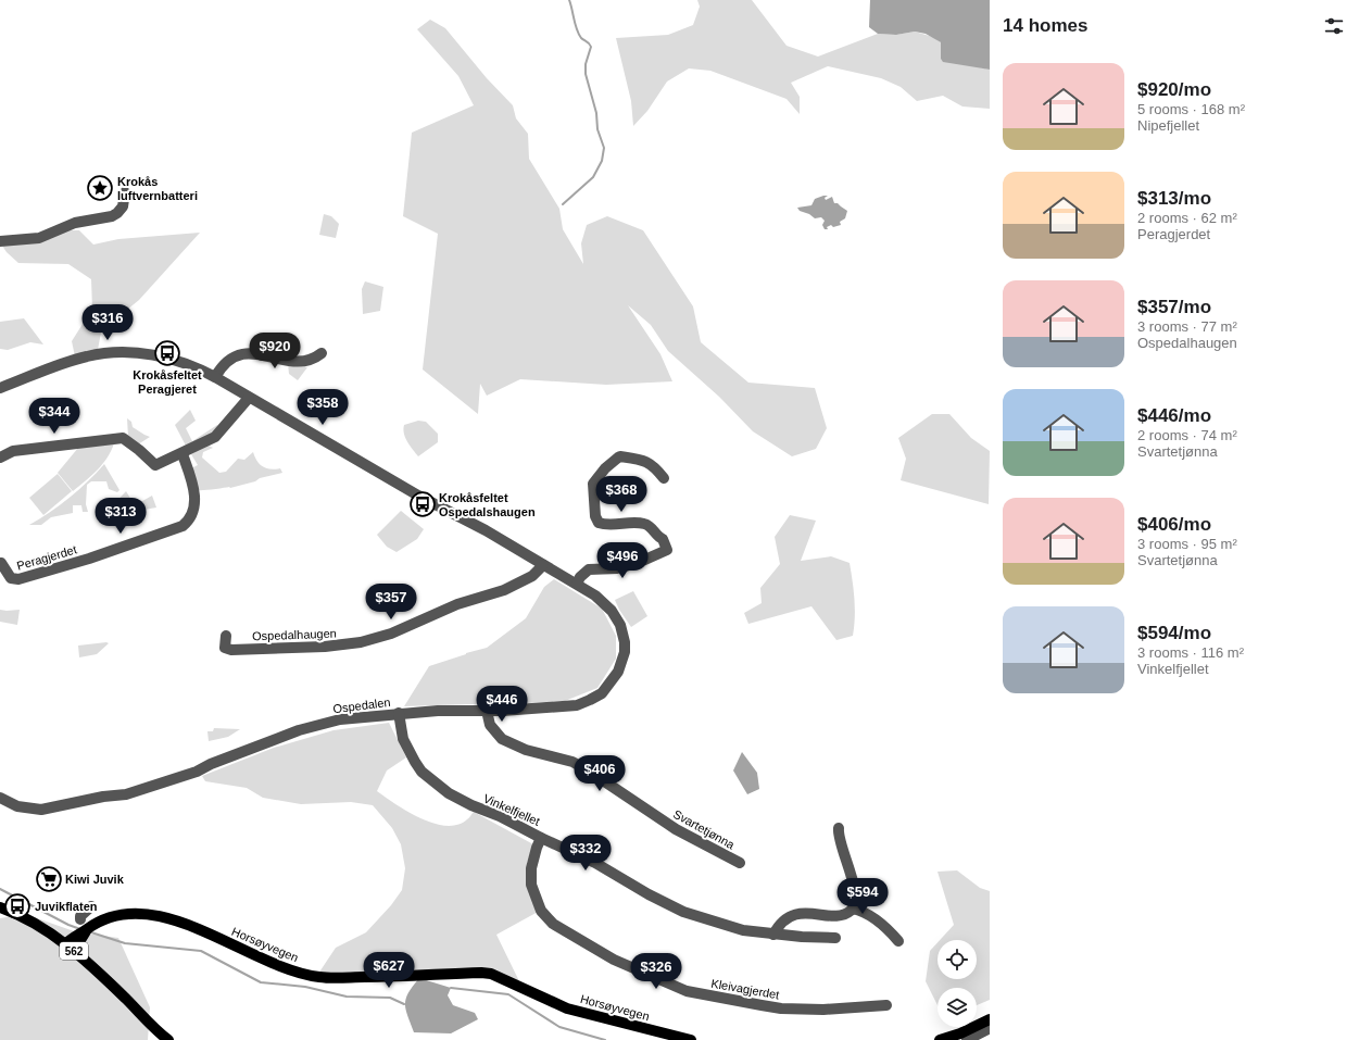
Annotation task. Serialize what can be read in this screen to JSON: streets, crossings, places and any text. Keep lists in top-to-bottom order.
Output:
{
  "streets": {
    "main road": ["Horsøyvegen", "562"],
    "street": [
      "Peragjerdet",
      "Ospedalhaugen",
      "Ospedalen",
      "Vinkelfjellet",
      "Svartetjønna",
      "Kleivagjerdet"
    ]
  },
  "crossings": [
    ["Ospedalhaugen", "Ospedalen"],
    ["Ospedalen", "Vinkelfjellet"],
    ["Ospedalen", "Svartetjønna"],
    ["Vinkelfjellet", "Kleivagjerdet"],
    ["Horsøyvegen", "562"]
  ],
  "places": {
    "place": ["Krokås luftvernbatteri"],
    "bus stop": ["Krokåsfeltet Peragjeret", "Krokåsfeltet Ospedalshaugen", "Juvikflaten"],
    "supermarket": ["Kiwi Juvik"]
  },
  "page": {
    "heading": "14 homes",
    "list": [
      {
        "name": "$920/mo",
        "note": "5 rooms · 168 m² · Nipefjellet"
      },
      {
        "name": "$313/mo",
        "note": "2 rooms · 62 m² · Peragjerdet"
      },
      {
        "name": "$357/mo",
        "note": "3 rooms · 77 m² · Ospedalhaugen"
      },
      {
        "name": "$446/mo",
        "note": "2 rooms · 74 m² · Svartetjønna"
      },
      {
        "name": "$406/mo",
        "note": "3 rooms · 95 m² · Svartetjønna"
      },
      {
        "name": "$594/mo",
        "note": "3 rooms · 116 m² · Vinkelfjellet"
      }
    ],
    "price": [
      "$316",
      "$920",
      "$358",
      "$344",
      "$368",
      "$313",
      "$496",
      "$357",
      "$446",
      "$406",
      "$332",
      "$594",
      "$627",
      "$326"
    ]
  }
}
